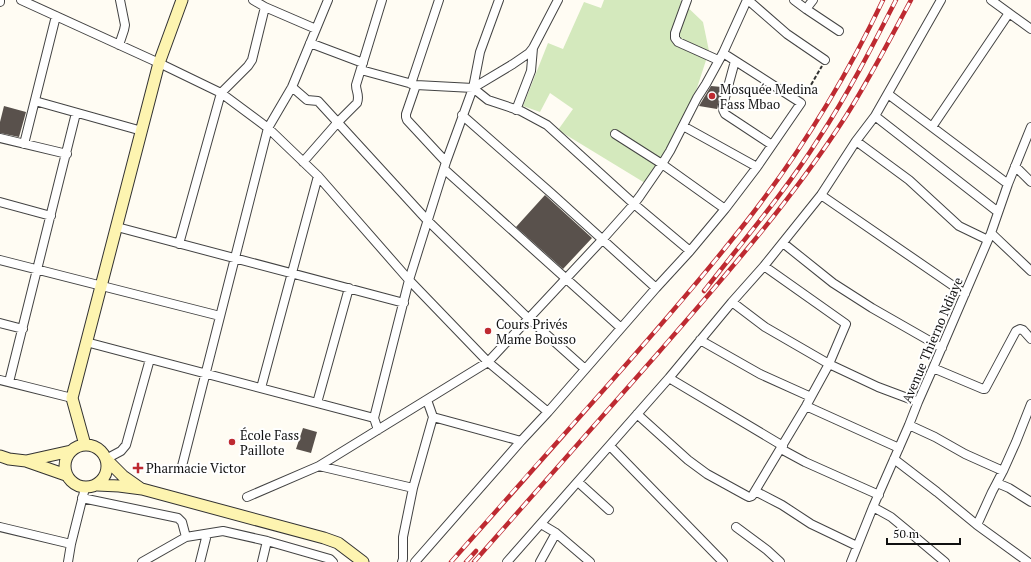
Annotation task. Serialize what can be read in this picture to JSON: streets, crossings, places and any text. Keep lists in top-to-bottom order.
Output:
{
  "streets": {
    "street": ["Avenue Thierno Ndiaye"]
  },
  "places": {
    "other": ["Mosquée Medina Fass Mbao", "Cours Privés Mame Bousso", "École Fass Paillote"],
    "health": ["Pharmacie Victor"]
  },
  "scale_bar": "50 m"
}
